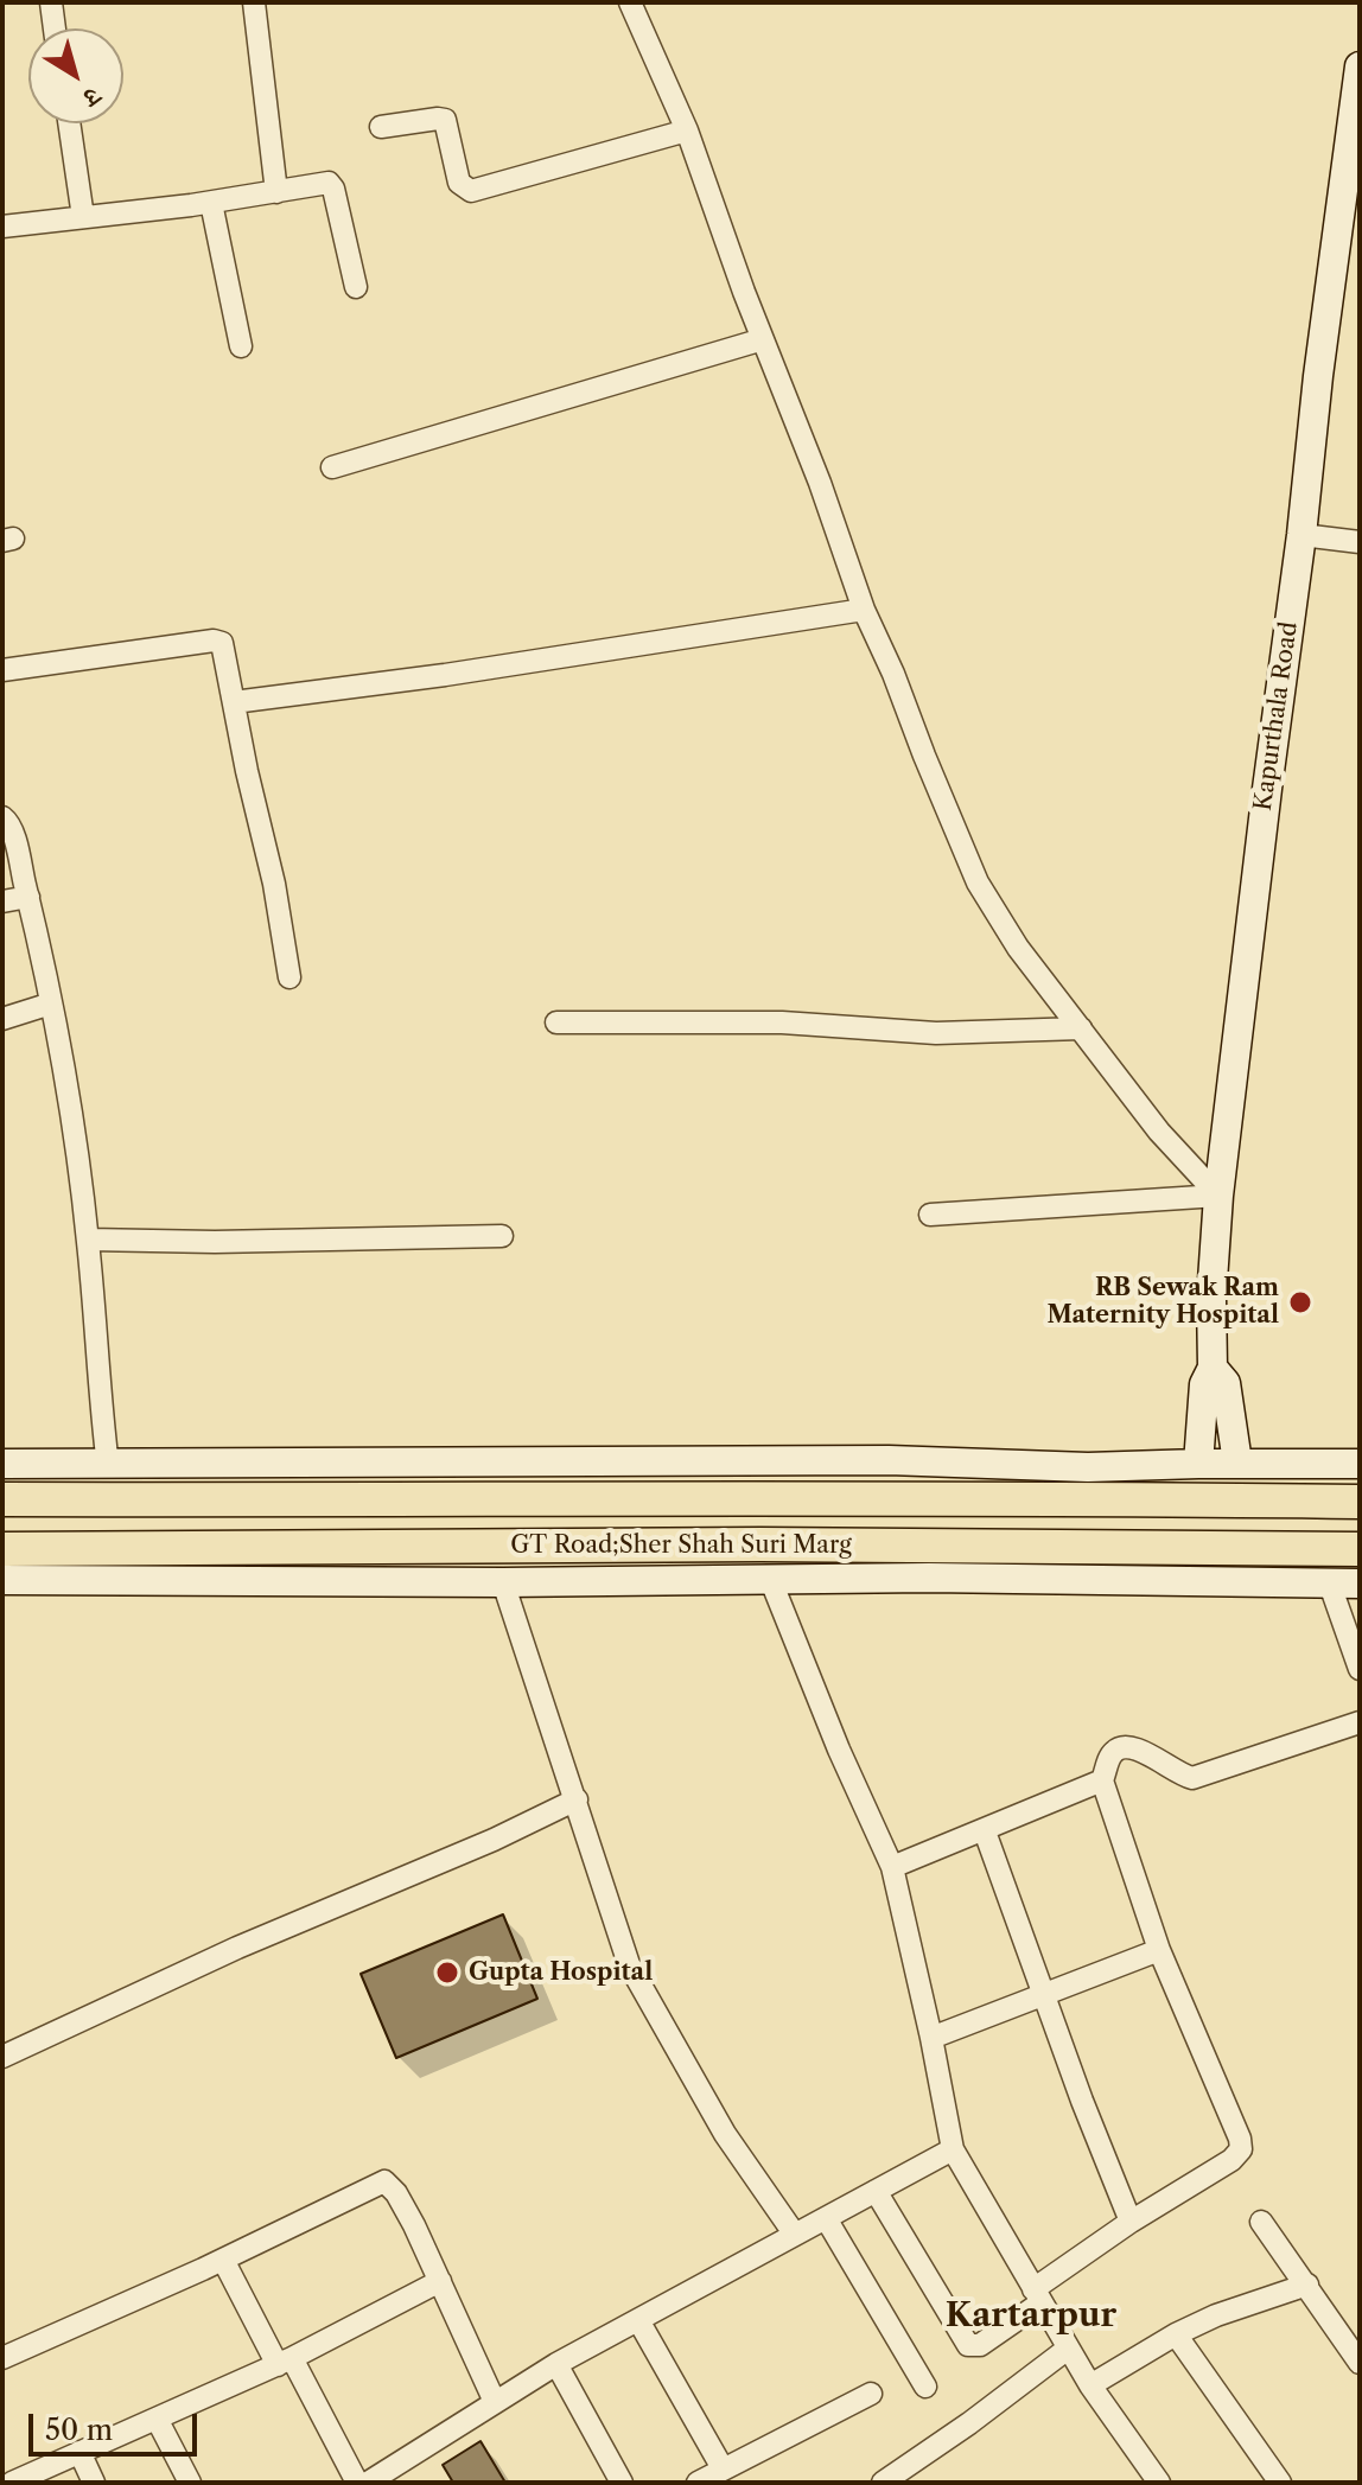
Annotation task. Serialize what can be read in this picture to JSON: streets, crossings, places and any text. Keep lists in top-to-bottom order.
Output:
{
  "streets": {
    "highway": ["GT Road;Sher Shah Suri Marg"],
    "main road": ["Kapurthala Road"]
  },
  "districts": ["Kartarpur"],
  "places": ["RB Sewak Ram Maternity Hospital", "Gupta Hospital"],
  "scale_bar": "50 m",
  "north": "bottom right"
}
